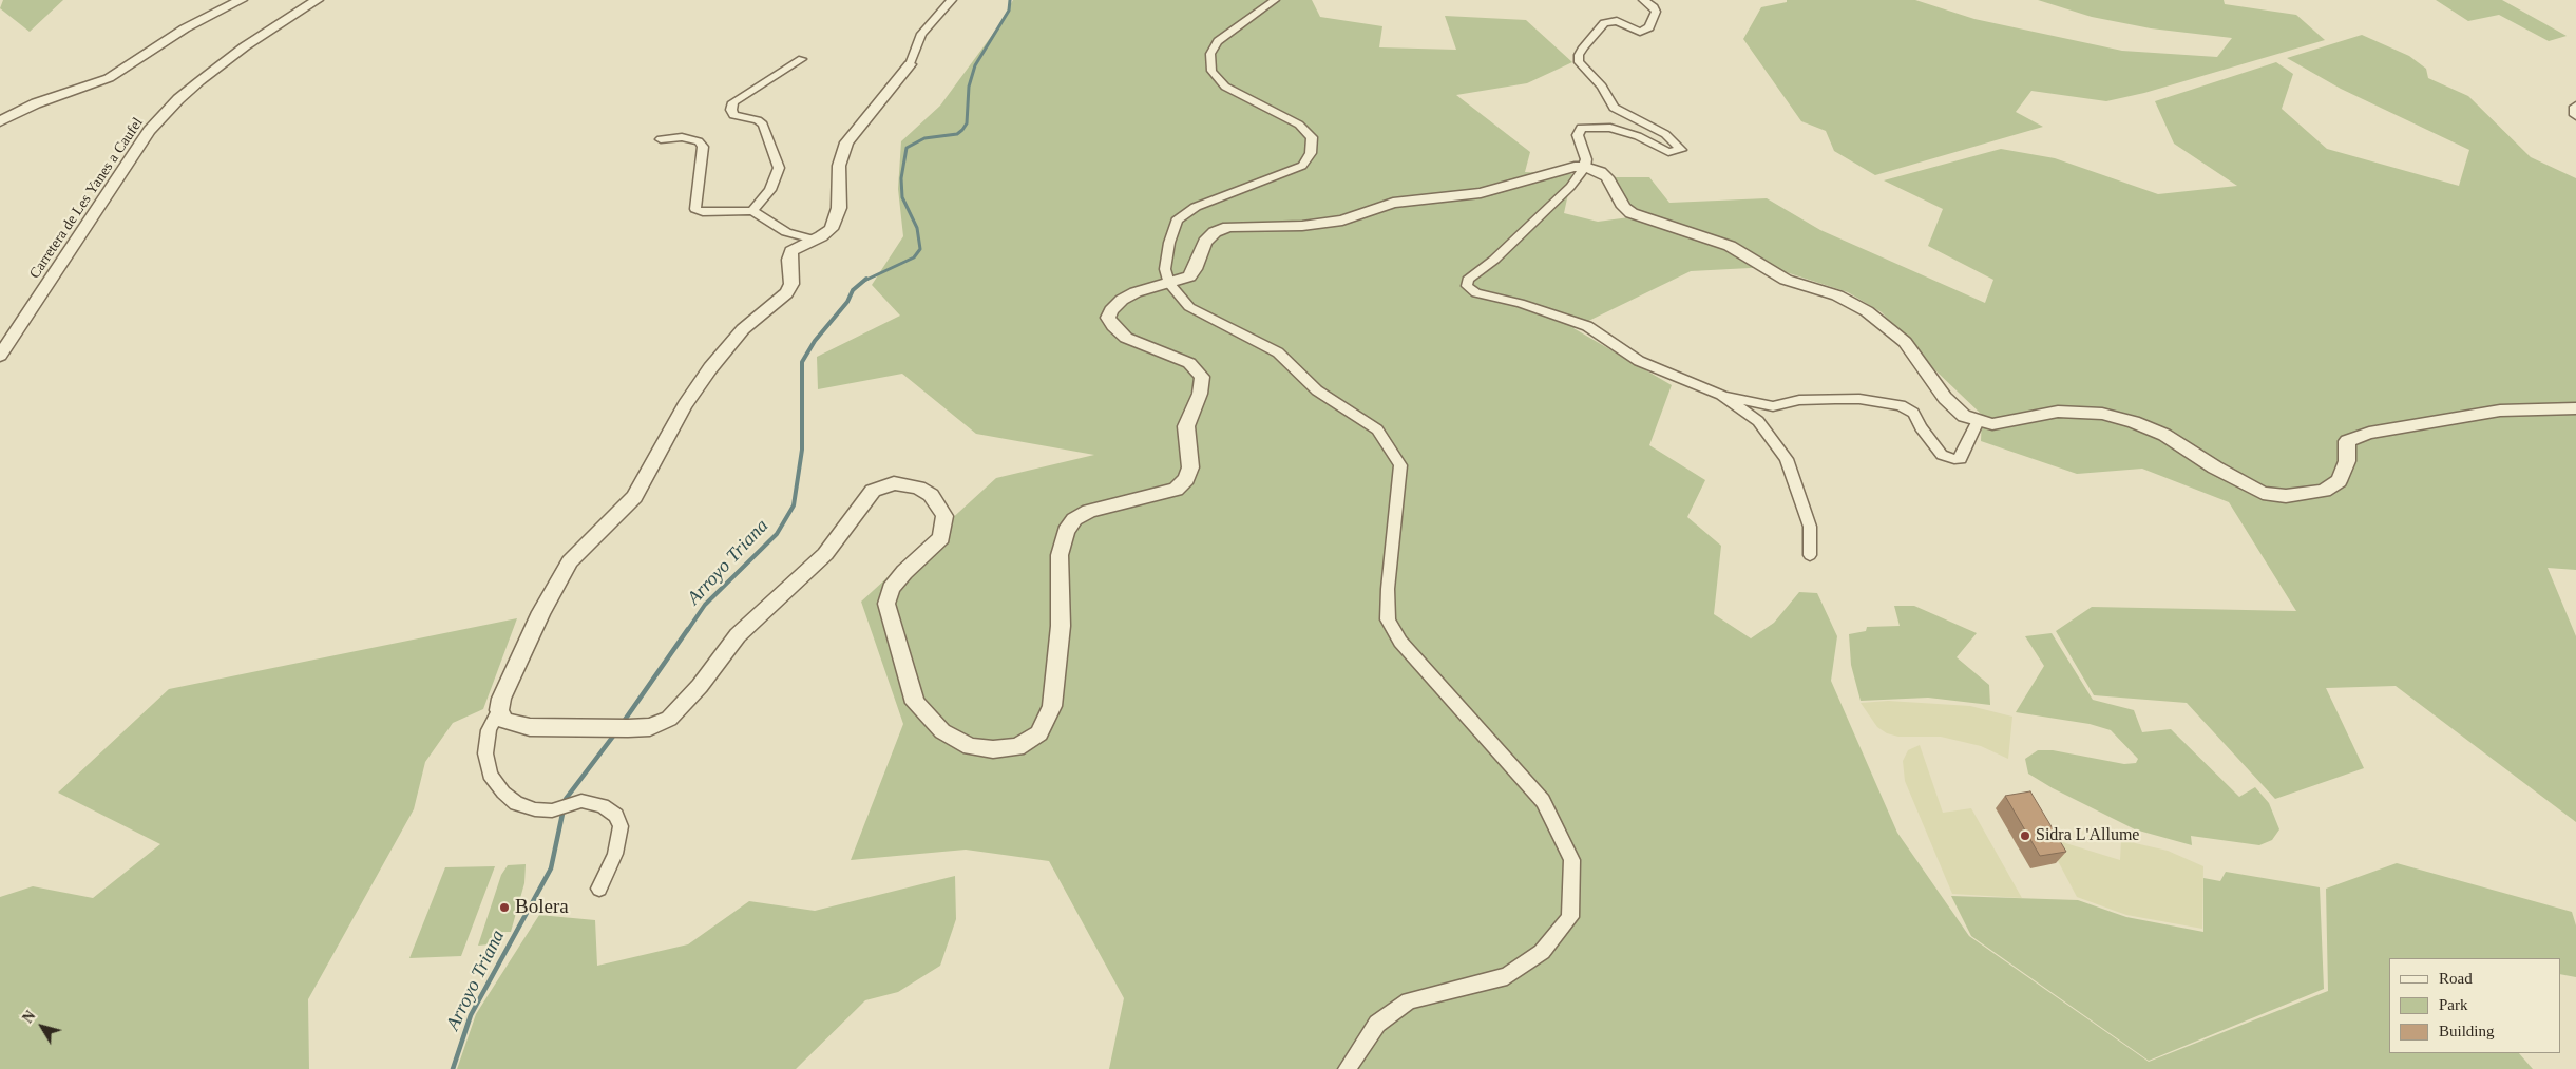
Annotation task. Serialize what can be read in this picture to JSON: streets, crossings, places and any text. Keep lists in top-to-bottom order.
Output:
{
  "streets": {
    "street": ["Carretera de Les Yanes a Caufel"]
  },
  "water": ["Arroyo Triana"],
  "places": ["Sidra L'Allume", "Bolera"],
  "legend": ["Road", "Park", "Building"],
  "north": "top left"
}
